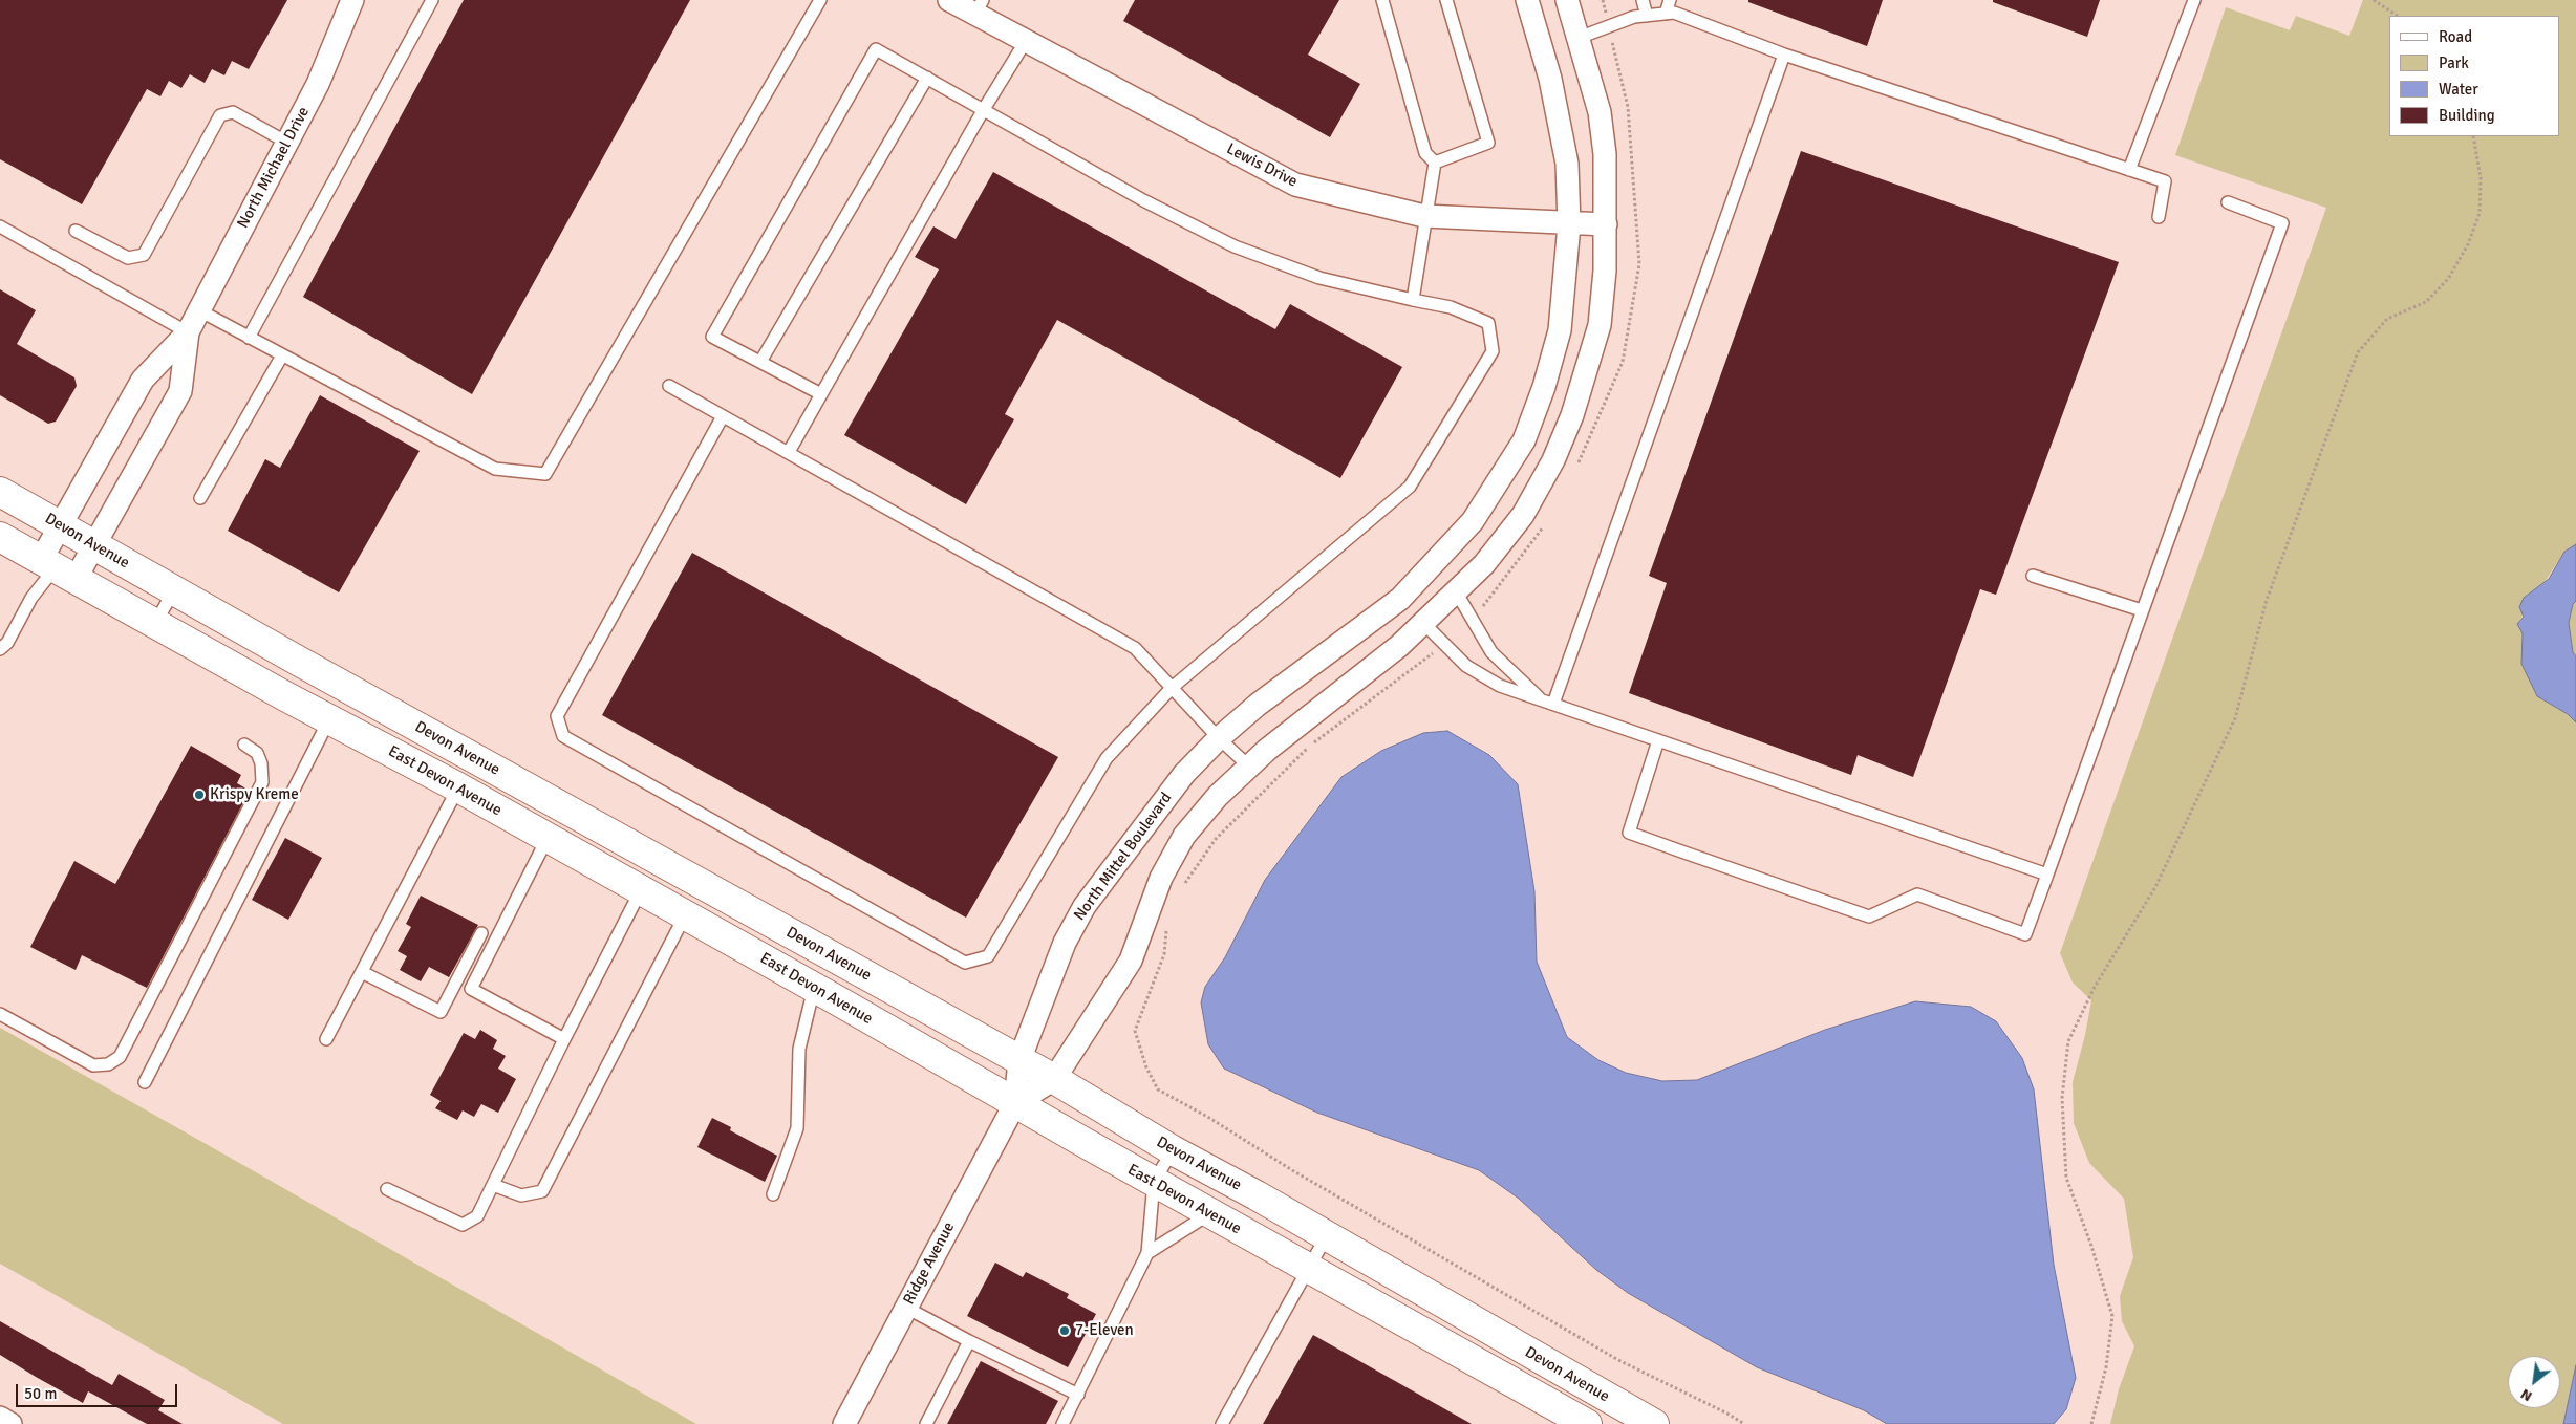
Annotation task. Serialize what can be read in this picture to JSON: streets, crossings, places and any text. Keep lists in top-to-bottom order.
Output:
{
  "streets": {
    "main road": ["Devon Avenue", "East Devon Avenue"],
    "street": [
      "Lewis Drive",
      "North Michael Drive",
      "North Mittel Boulevard",
      "Ridge Avenue"
    ]
  },
  "crossings": [
    ["Lewis Drive", "North Mittel Boulevard"],
    ["North Michael Drive", "Devon Avenue"],
    ["North Michael Drive", "East Devon Avenue"],
    ["Devon Avenue", "North Mittel Boulevard"],
    ["East Devon Avenue", "North Mittel Boulevard"],
    ["East Devon Avenue", "Ridge Avenue"],
    ["North Mittel Boulevard", "Ridge Avenue"]
  ],
  "places": ["Krispy Kreme", "7-Eleven"],
  "legend": [
    "Road",
    "Park",
    "Water",
    "Building"
  ],
  "scale_bar": "50 m",
  "north": "bottom left"
}
